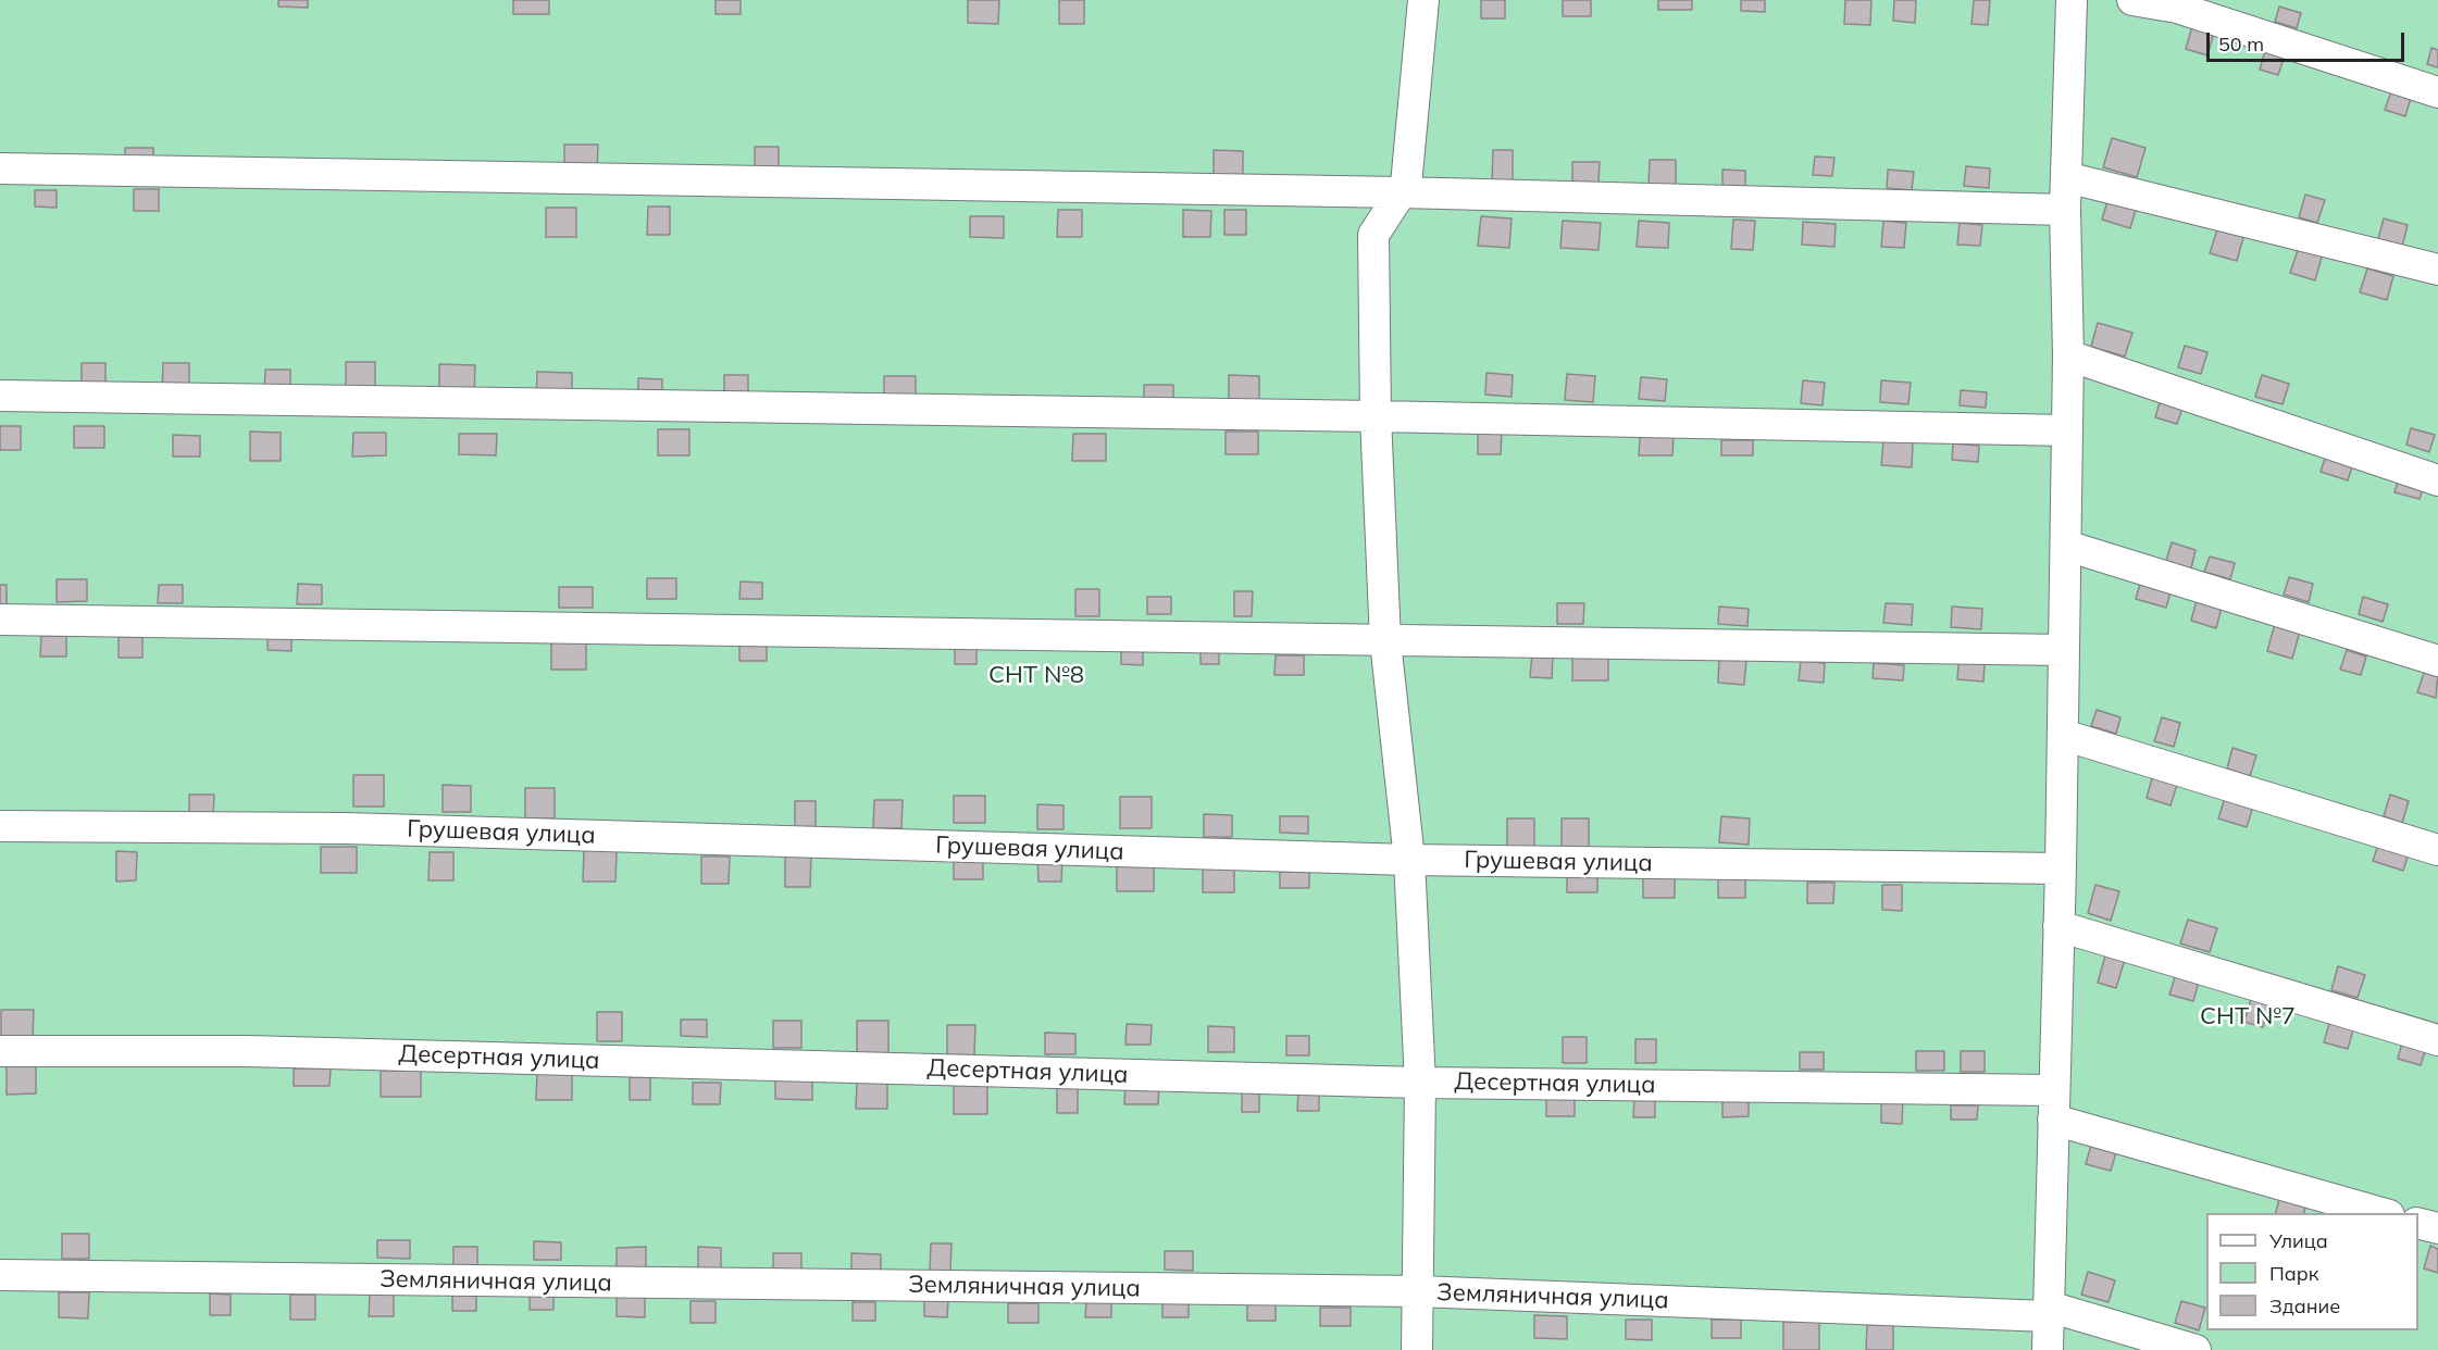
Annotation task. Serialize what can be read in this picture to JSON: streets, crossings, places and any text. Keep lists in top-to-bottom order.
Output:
{
  "streets": {
    "street": ["Грушевая улица", "Десертная улица", "Земляничная улица"]
  },
  "parks": ["СНТ №8", "СНТ №7"],
  "legend": ["Улица", "Парк", "Здание"],
  "scale_bar": "50 m"
}
